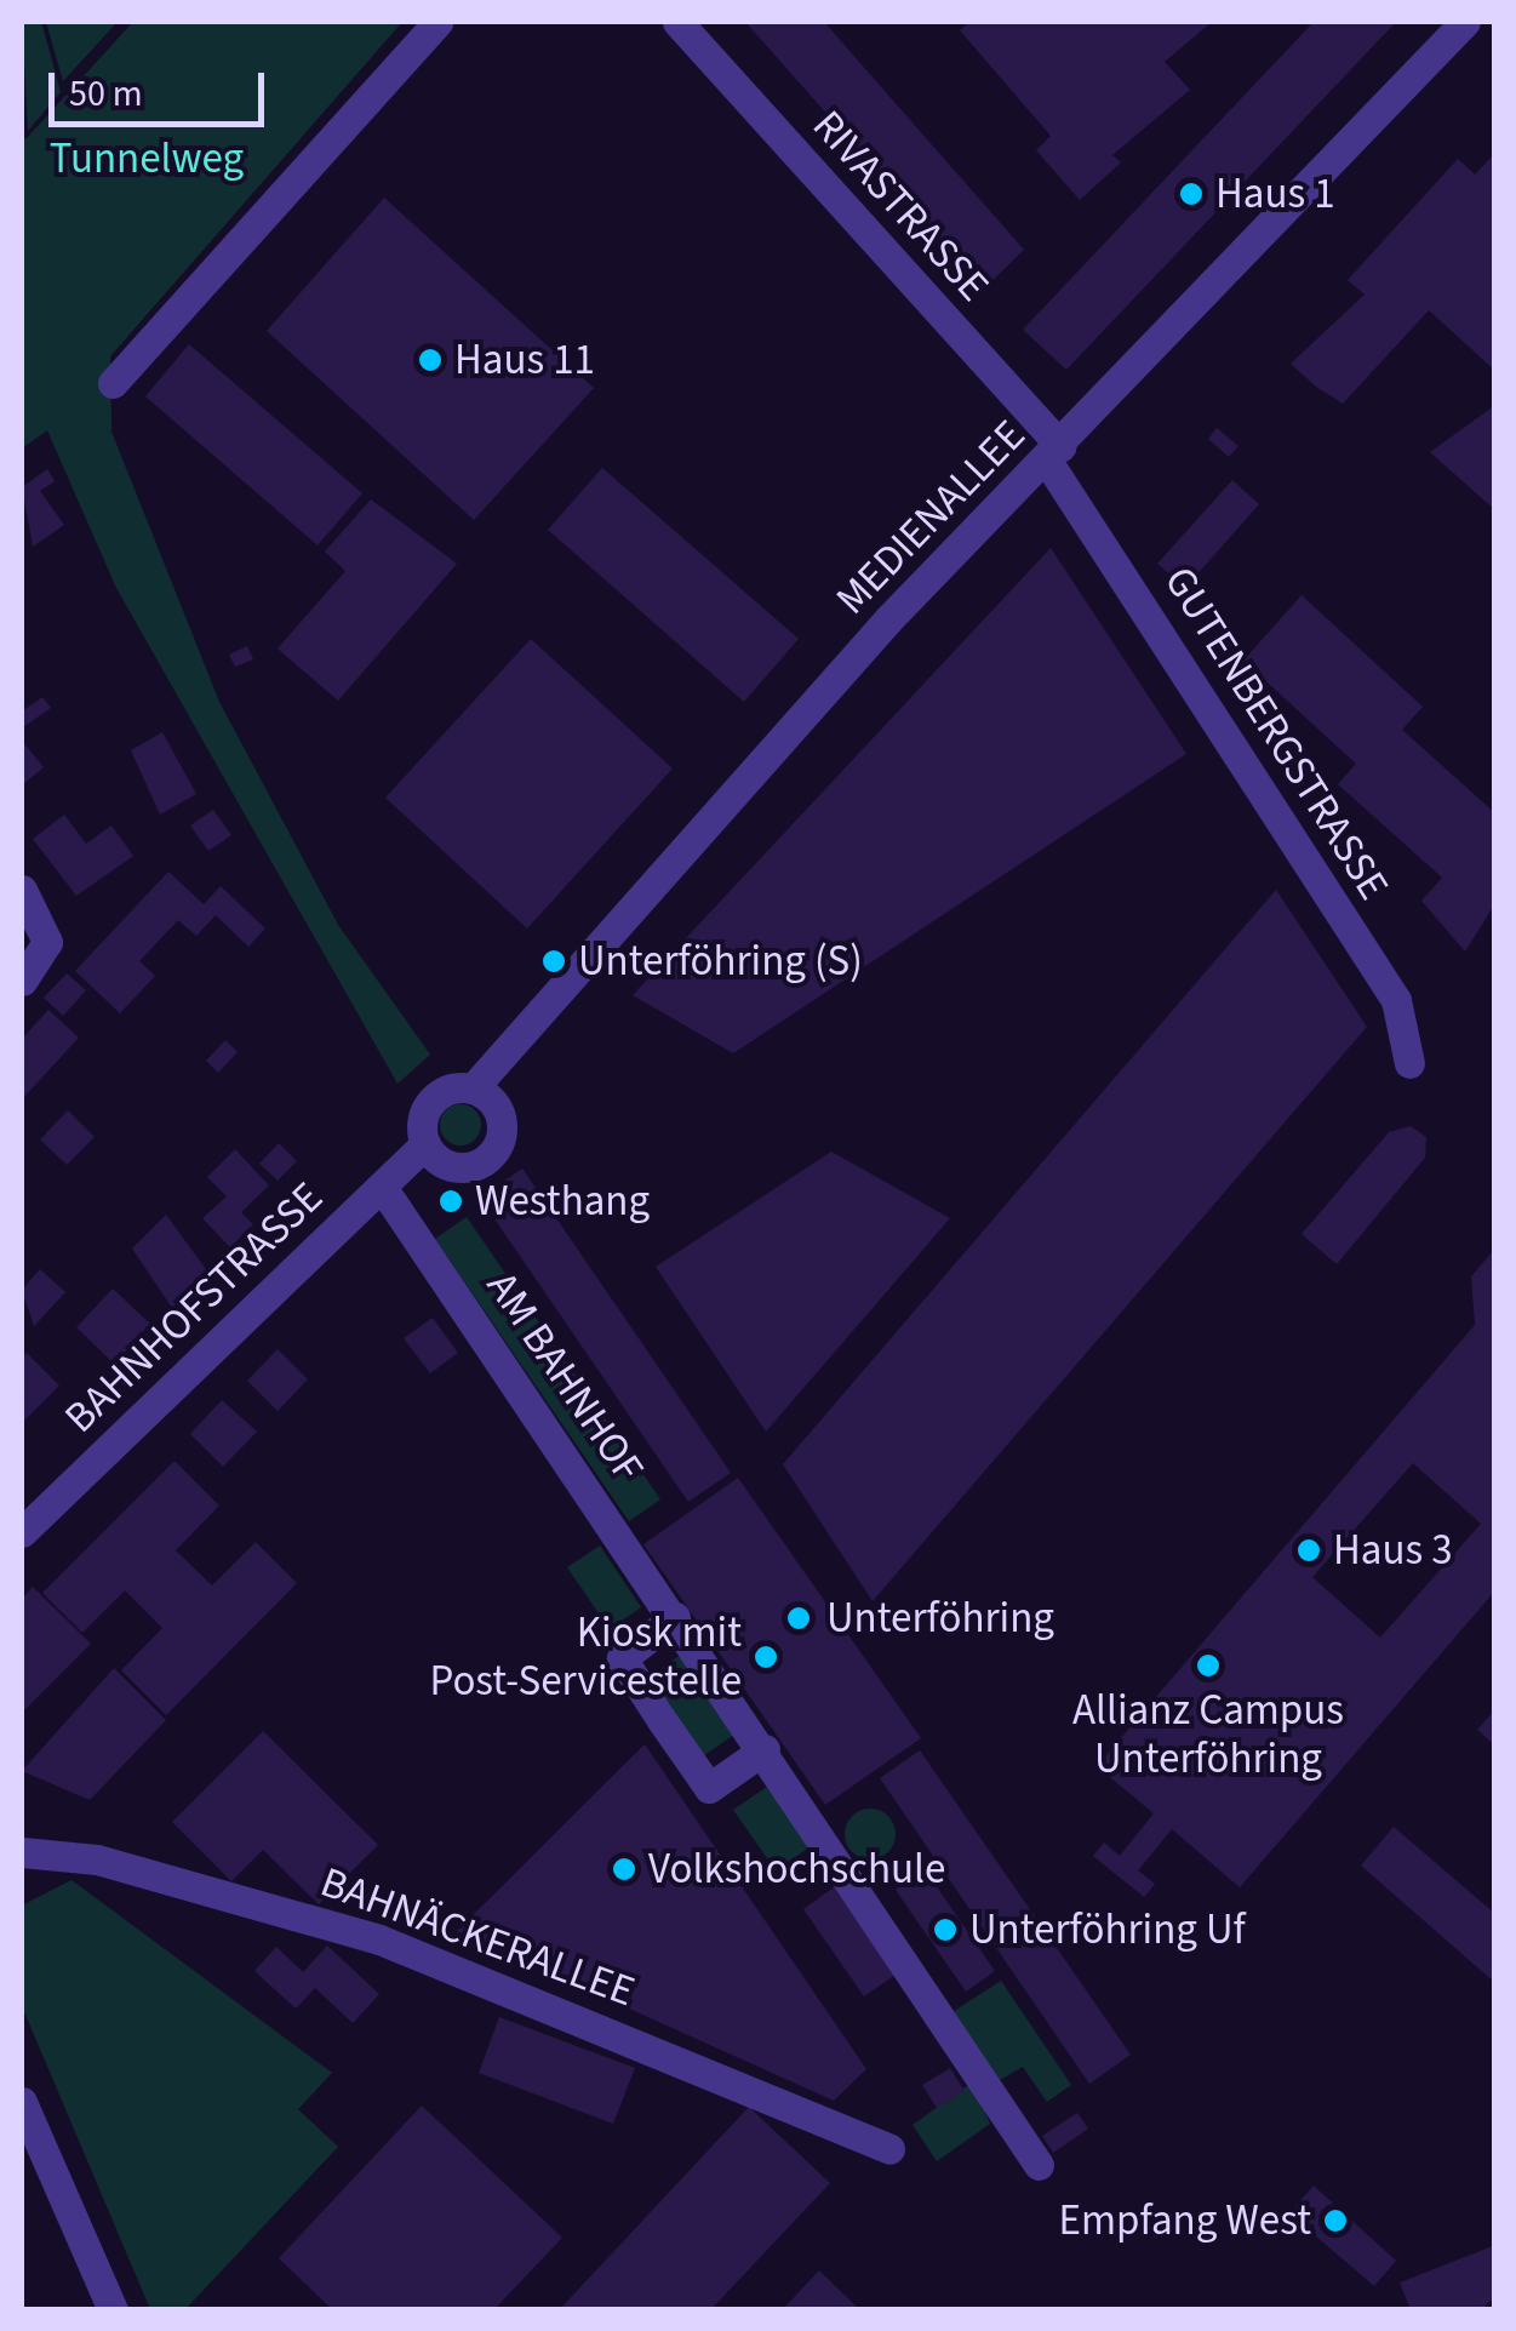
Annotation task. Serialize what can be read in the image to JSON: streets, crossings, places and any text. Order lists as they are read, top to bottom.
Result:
{
  "streets": {
    "street": [
      "RIVASTRASSE",
      "MEDIENALLEE",
      "GUTENBERGSTRASSE",
      "BAHNHOFSTRASSE",
      "AM BAHNHOF",
      "BAHNÄCKERALLEE"
    ]
  },
  "crossings": [
    ["RIVASTRASSE", "MEDIENALLEE"],
    ["RIVASTRASSE", "GUTENBERGSTRASSE"],
    ["MEDIENALLEE", "GUTENBERGSTRASSE"],
    ["MEDIENALLEE", "BAHNHOFSTRASSE"],
    ["BAHNHOFSTRASSE", "AM BAHNHOF"]
  ],
  "parks": ["Tunnelweg"],
  "places": [
    "Haus 1",
    "Haus 11",
    "Unterföhring (S)",
    "Westhang",
    "Haus 3",
    "Unterföhring",
    "Kiosk mit Post-Servicestelle",
    "Allianz Campus Unterföhring",
    "Volkshochschule",
    "Unterföhring Uf",
    "Empfang West"
  ],
  "scale_bar": "50 m"
}
